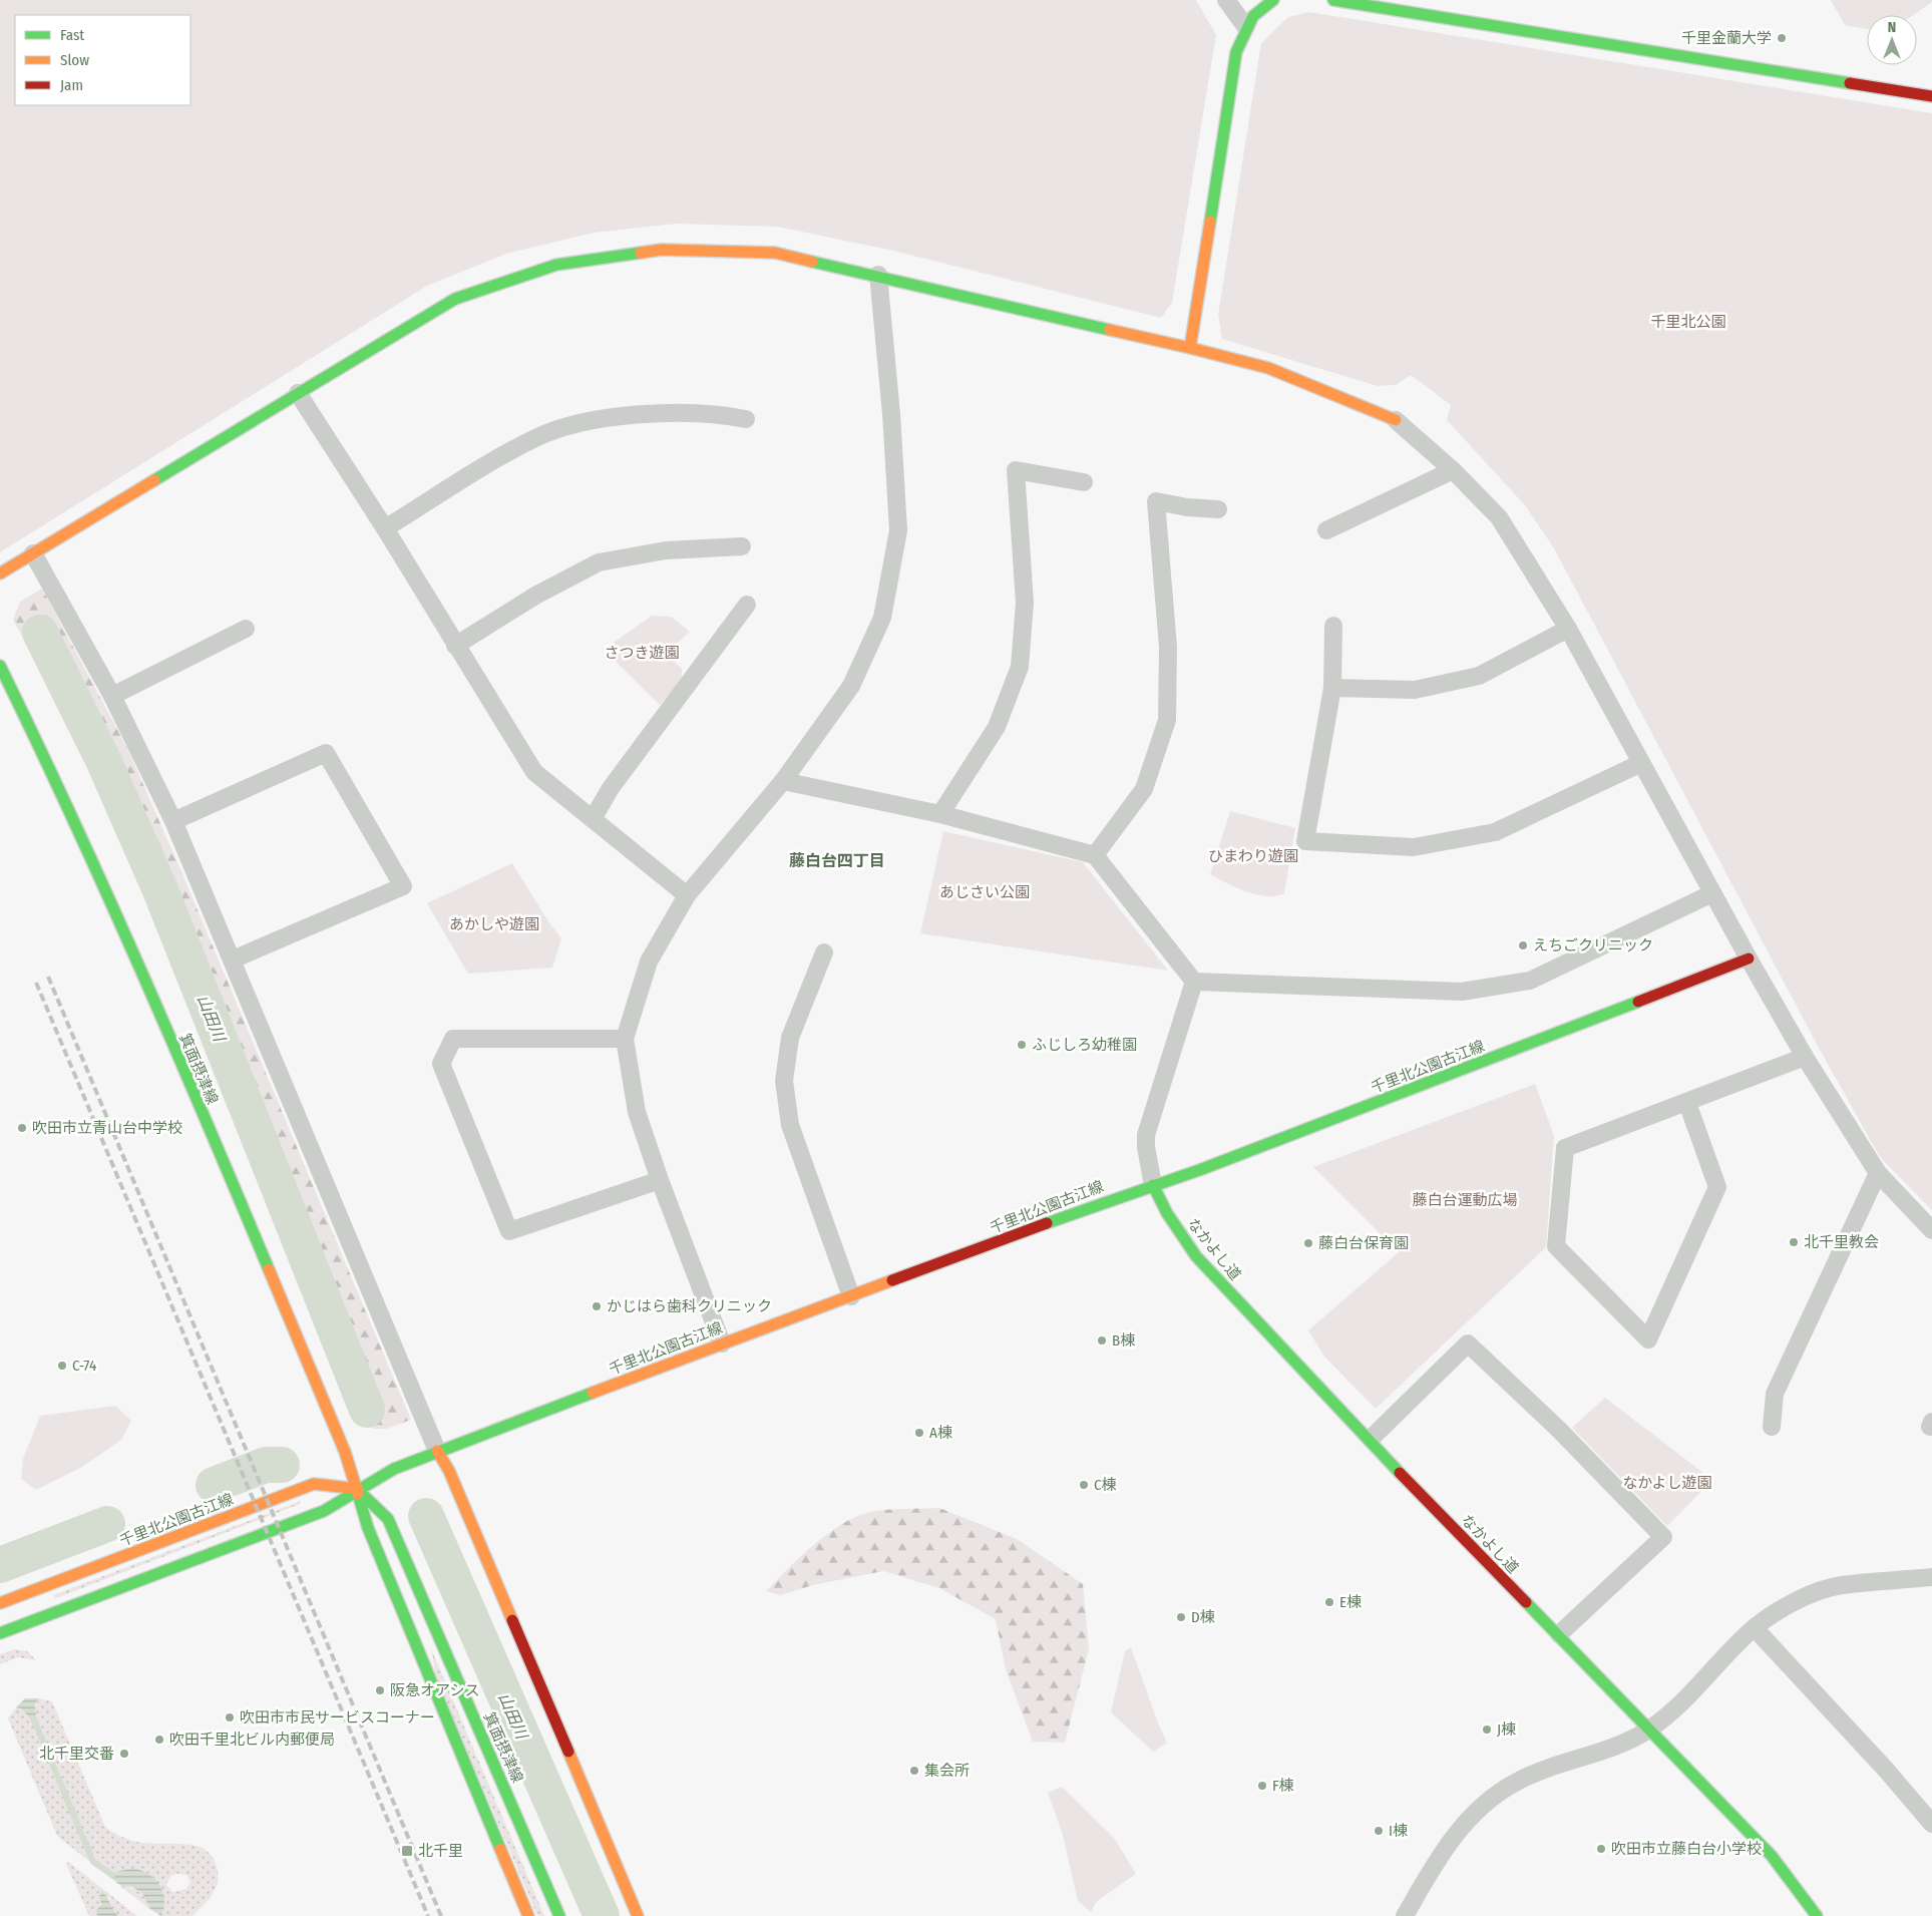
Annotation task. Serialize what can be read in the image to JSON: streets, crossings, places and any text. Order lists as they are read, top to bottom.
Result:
{
  "streets": {
    "street": ["千里北公園古江線", "箕面摂津線", "なかよし道"]
  },
  "crossings": [
    ["千里北公園古江線", "箕面摂津線"],
    ["千里北公園古江線", "なかよし道"]
  ],
  "districts": ["藤白台四丁目"],
  "water": ["山田川"],
  "parks": [
    "千里北公園",
    "さつき遊園",
    "ひまわり遊園",
    "あじさい公園",
    "あかしや遊園",
    "藤白台運動広場",
    "なかよし遊園"
  ],
  "places": {
    "other": [
      "千里金蘭大学",
      "えちごクリニック",
      "ふじしろ幼稚園",
      "吹田市立青山台中学校",
      "北千里教会",
      "藤白台保育園",
      "かじはら歯科クリニック",
      "B棟",
      "C-74",
      "A棟",
      "C棟",
      "E棟",
      "D棟",
      "阪急オアシス",
      "吹田市市民サービスコーナー",
      "J棟",
      "吹田千里北ビル内郵便局",
      "北千里交番",
      "集会所",
      "F棟",
      "I棟",
      "吹田市立藤白台小学校"
    ],
    "transit": ["北千里"]
  },
  "legend": ["Fast", "Slow", "Jam"],
  "north": "top"
}
